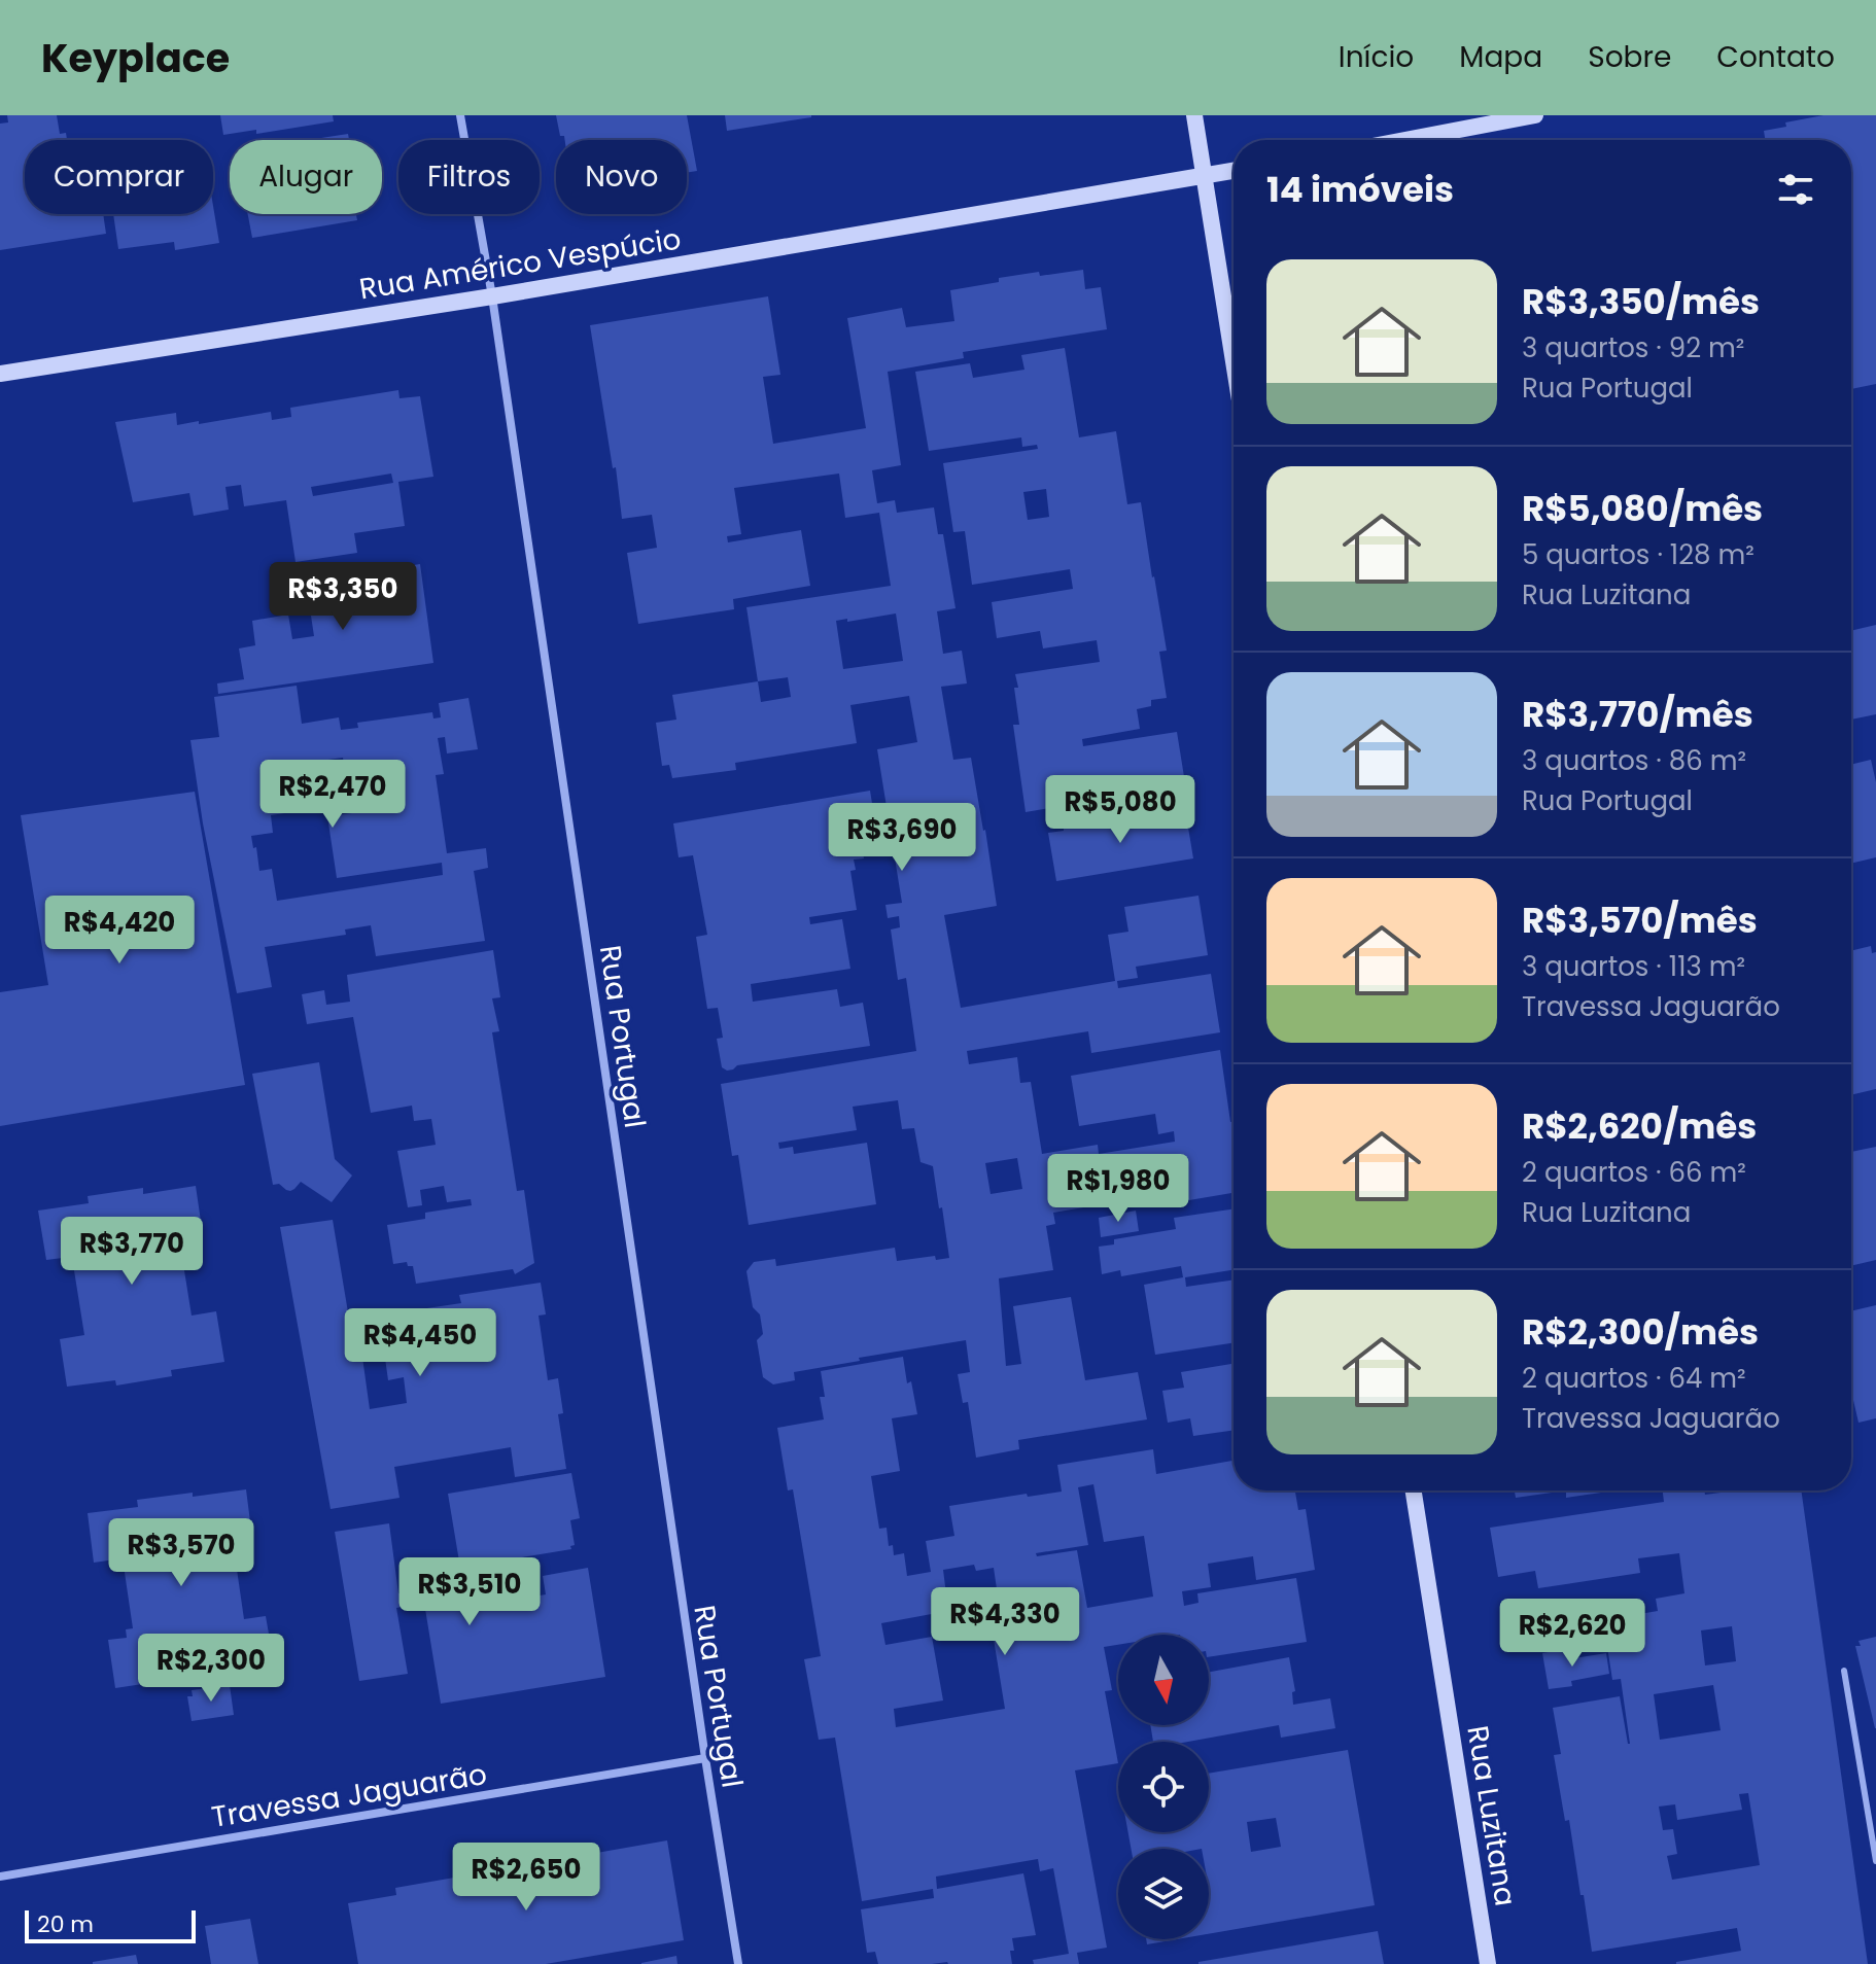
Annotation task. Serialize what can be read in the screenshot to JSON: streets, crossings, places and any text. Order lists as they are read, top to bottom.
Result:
{
  "streets": {
    "street": [
      "Rua Américo Vespúcio",
      "Rua Portugal",
      "Travessa Jaguarão",
      "Rua Luzitana"
    ]
  },
  "crossings": [
    ["Rua Américo Vespúcio", "Rua Portugal"],
    ["Rua Portugal", "Travessa Jaguarão"]
  ],
  "scale_bar": "20 m",
  "north": "bottom",
  "page": {
    "header": "Keyplace",
    "nav": [
      "Início",
      "Mapa",
      "Sobre",
      "Contato"
    ],
    "chip": [
      "Comprar",
      "Alugar",
      "Filtros",
      "Novo"
    ],
    "heading": "14 imóveis",
    "list": [
      {
        "name": "R$3,350/mês",
        "note": "3 quartos · 92 m² · Rua Portugal"
      },
      {
        "name": "R$5,080/mês",
        "note": "5 quartos · 128 m² · Rua Luzitana"
      },
      {
        "name": "R$3,770/mês",
        "note": "3 quartos · 86 m² · Rua Portugal"
      },
      {
        "name": "R$3,570/mês",
        "note": "3 quartos · 113 m² · Travessa Jaguarão"
      },
      {
        "name": "R$2,620/mês",
        "note": "2 quartos · 66 m² · Rua Luzitana"
      },
      {
        "name": "R$2,300/mês",
        "note": "2 quartos · 64 m² · Travessa Jaguarão"
      }
    ],
    "price": [
      "R$3,350",
      "R$2,470",
      "R$5,080",
      "R$3,690",
      "R$4,420",
      "R$1,980",
      "R$3,770",
      "R$4,450",
      "R$3,570",
      "R$3,510",
      "R$4,330",
      "R$2,620",
      "R$2,300",
      "R$2,650"
    ],
    "scale": "20 m"
  }
}
